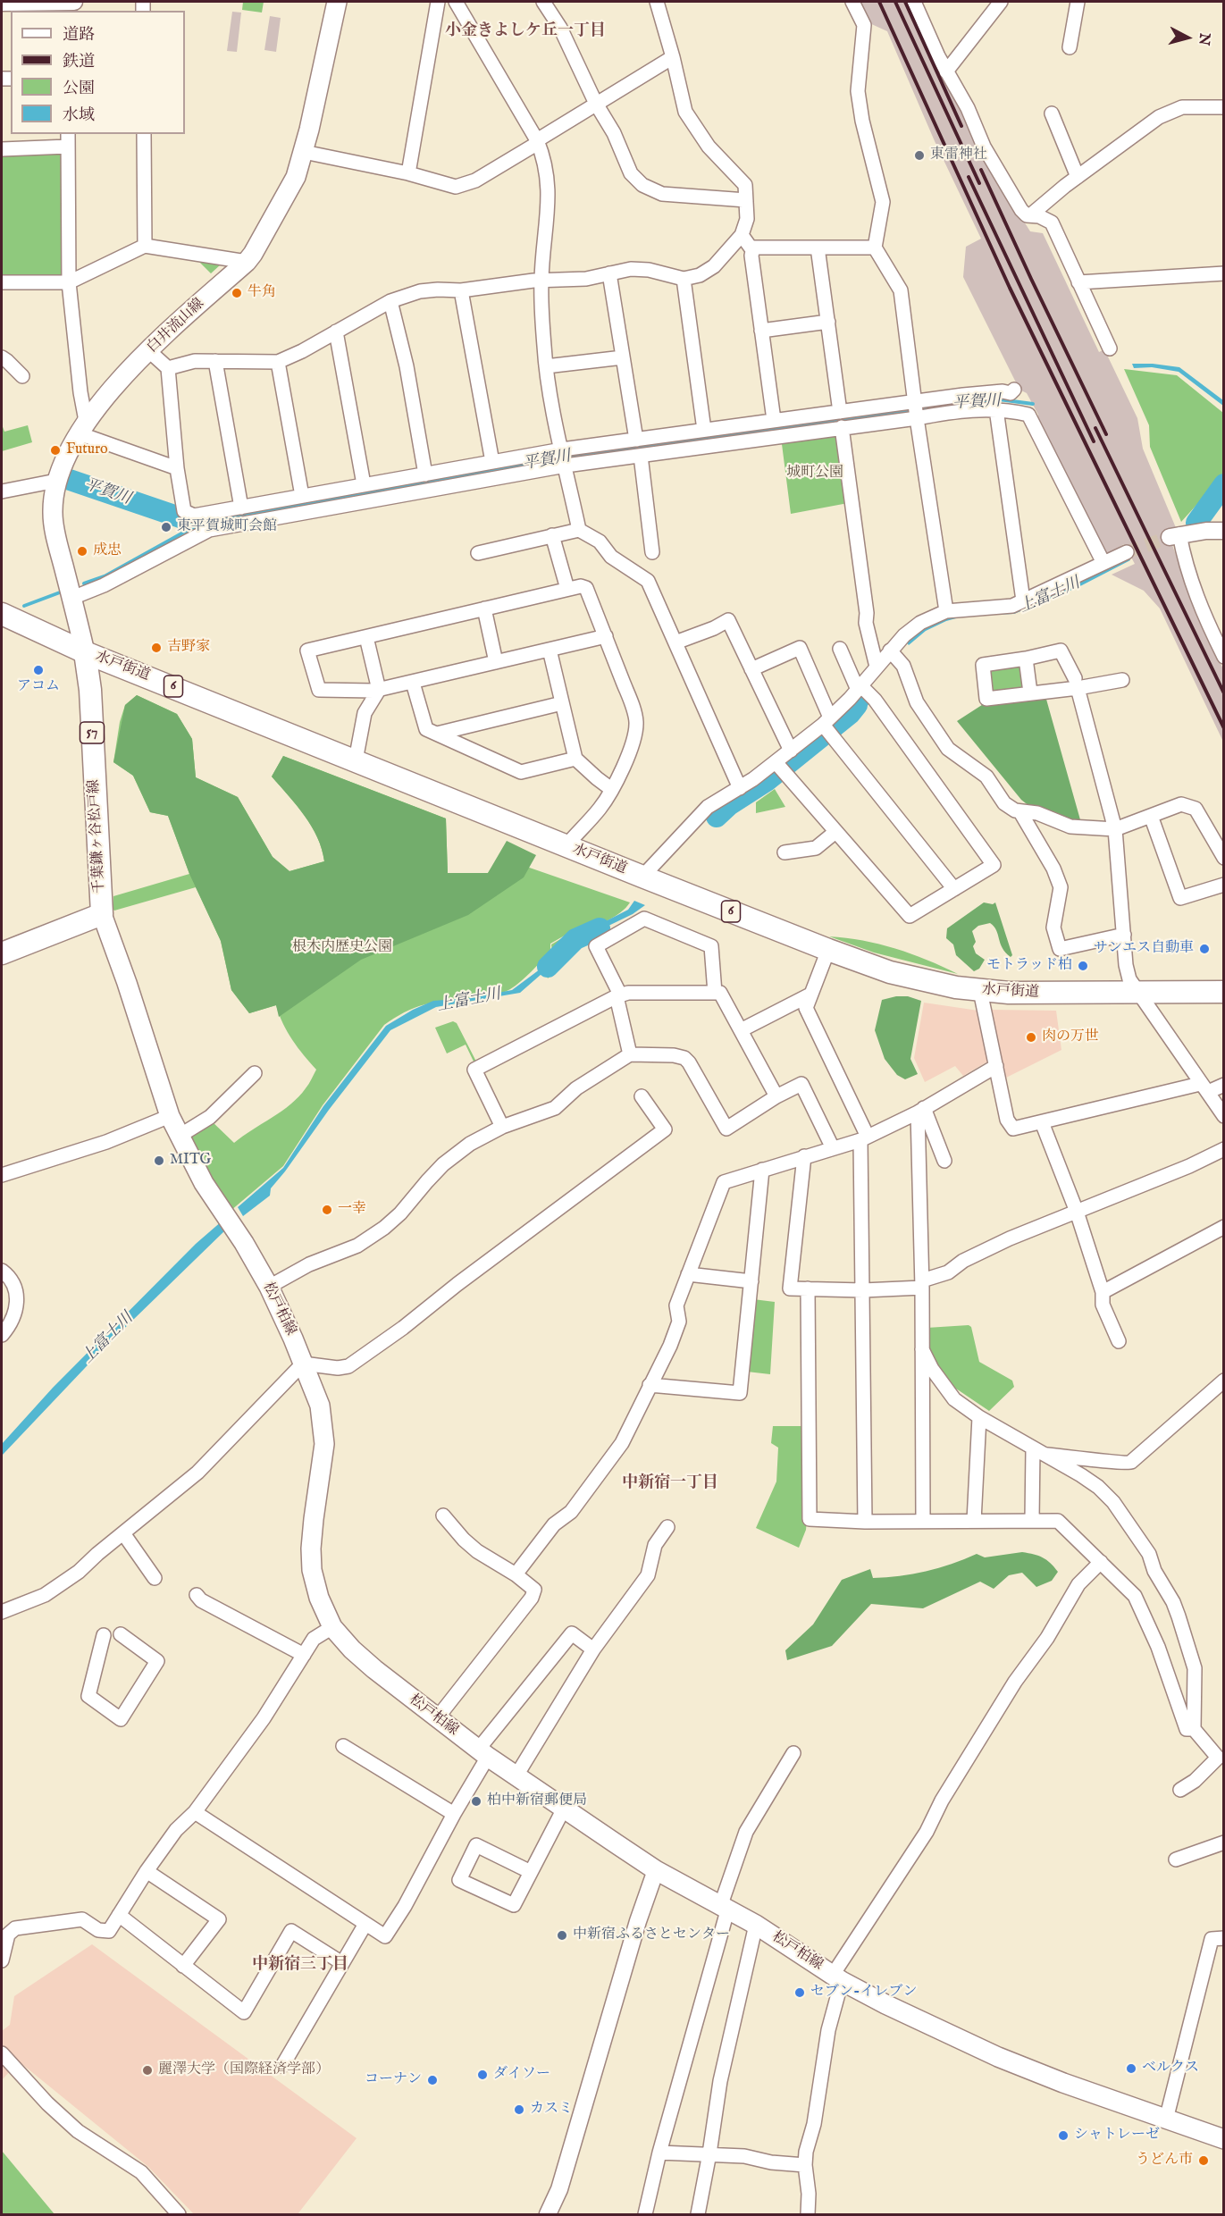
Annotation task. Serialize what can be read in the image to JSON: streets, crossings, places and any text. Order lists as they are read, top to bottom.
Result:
{
  "streets": {
    "main road": [
      "白井流山線",
      "水戸街道",
      "6",
      "57",
      "千葉鎌ヶ谷松戸線",
      "松戸柏線"
    ]
  },
  "crossings": [
    ["白井流山線", "水戸街道"],
    ["白井流山線", "千葉鎌ヶ谷松戸線"],
    ["水戸街道", "千葉鎌ヶ谷松戸線"],
    ["千葉鎌ヶ谷松戸線", "松戸柏線"]
  ],
  "districts": ["小金きよしケ丘一丁目", "中新宿一丁目", "中新宿三丁目"],
  "water": ["平賀川", "上富士川"],
  "parks": ["城町公園", "根木内歴史公園"],
  "places": [
    "東雷神社",
    "牛角",
    "Futuro",
    "東平賀城町会館",
    "成忠",
    "吉野家",
    "アコム",
    "サンエス自動車",
    "モトラッド柏",
    "肉の万世",
    "MITG",
    "一幸",
    "柏中新宿郵便局",
    "中新宿ふるさとセンター",
    "セブン-イレブン",
    "ベルクス",
    "麗澤大学（国際経済学部）",
    "ダイソー",
    "コーナン",
    "カスミ",
    "シャトレーゼ",
    "うどん市"
  ],
  "legend": [
    "道路",
    "鉄道",
    "公園",
    "水域"
  ],
  "north": "right"
}
